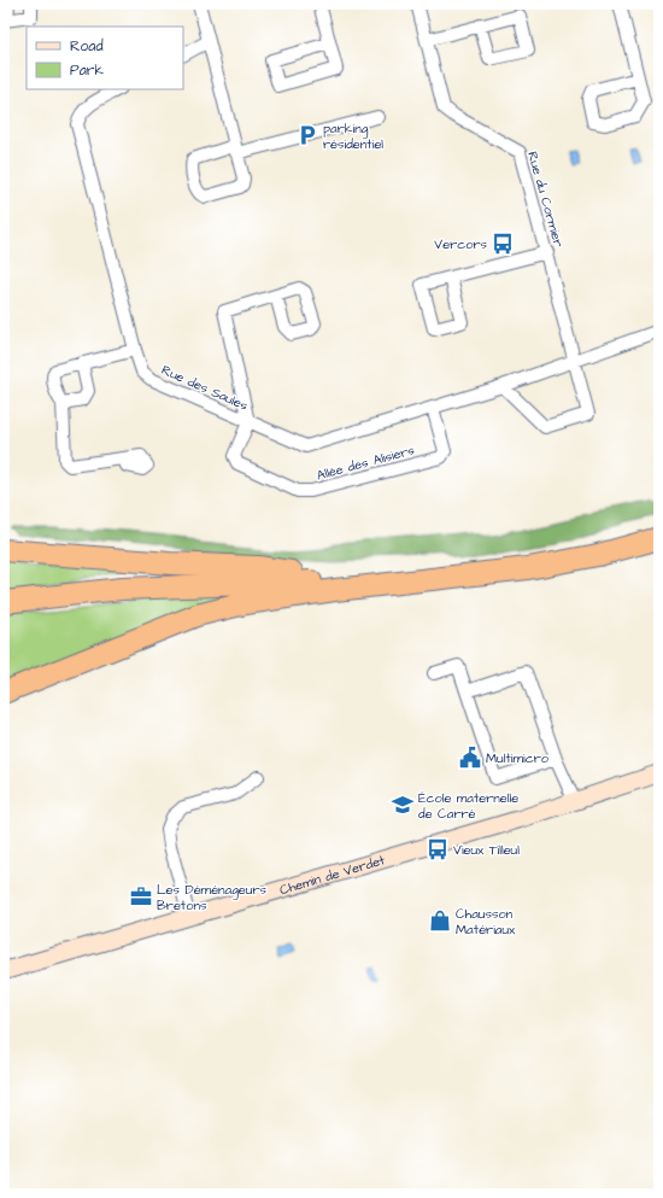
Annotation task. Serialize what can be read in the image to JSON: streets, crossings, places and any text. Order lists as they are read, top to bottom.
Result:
{
  "streets": {
    "street": [
      "Rue du Cormier",
      "Rue des Saules",
      "Allée des Alisiers",
      "Chemin de Verdet"
    ]
  },
  "crossings": [
    ["Rue du Cormier", "Rue des Saules"],
    ["Rue des Saules", "Allée des Alisiers"]
  ],
  "places": {
    "parking": ["parking résidentiel"],
    "bus stop": ["Vercors", "Vieux Tilleul"],
    "public building": ["Multimicro"],
    "school or university": ["École maternelle de Carré"],
    "office": ["Les Déménageurs Bretons"],
    "shop": ["Chausson Matériaux"]
  },
  "legend": ["Road", "Park"]
}
